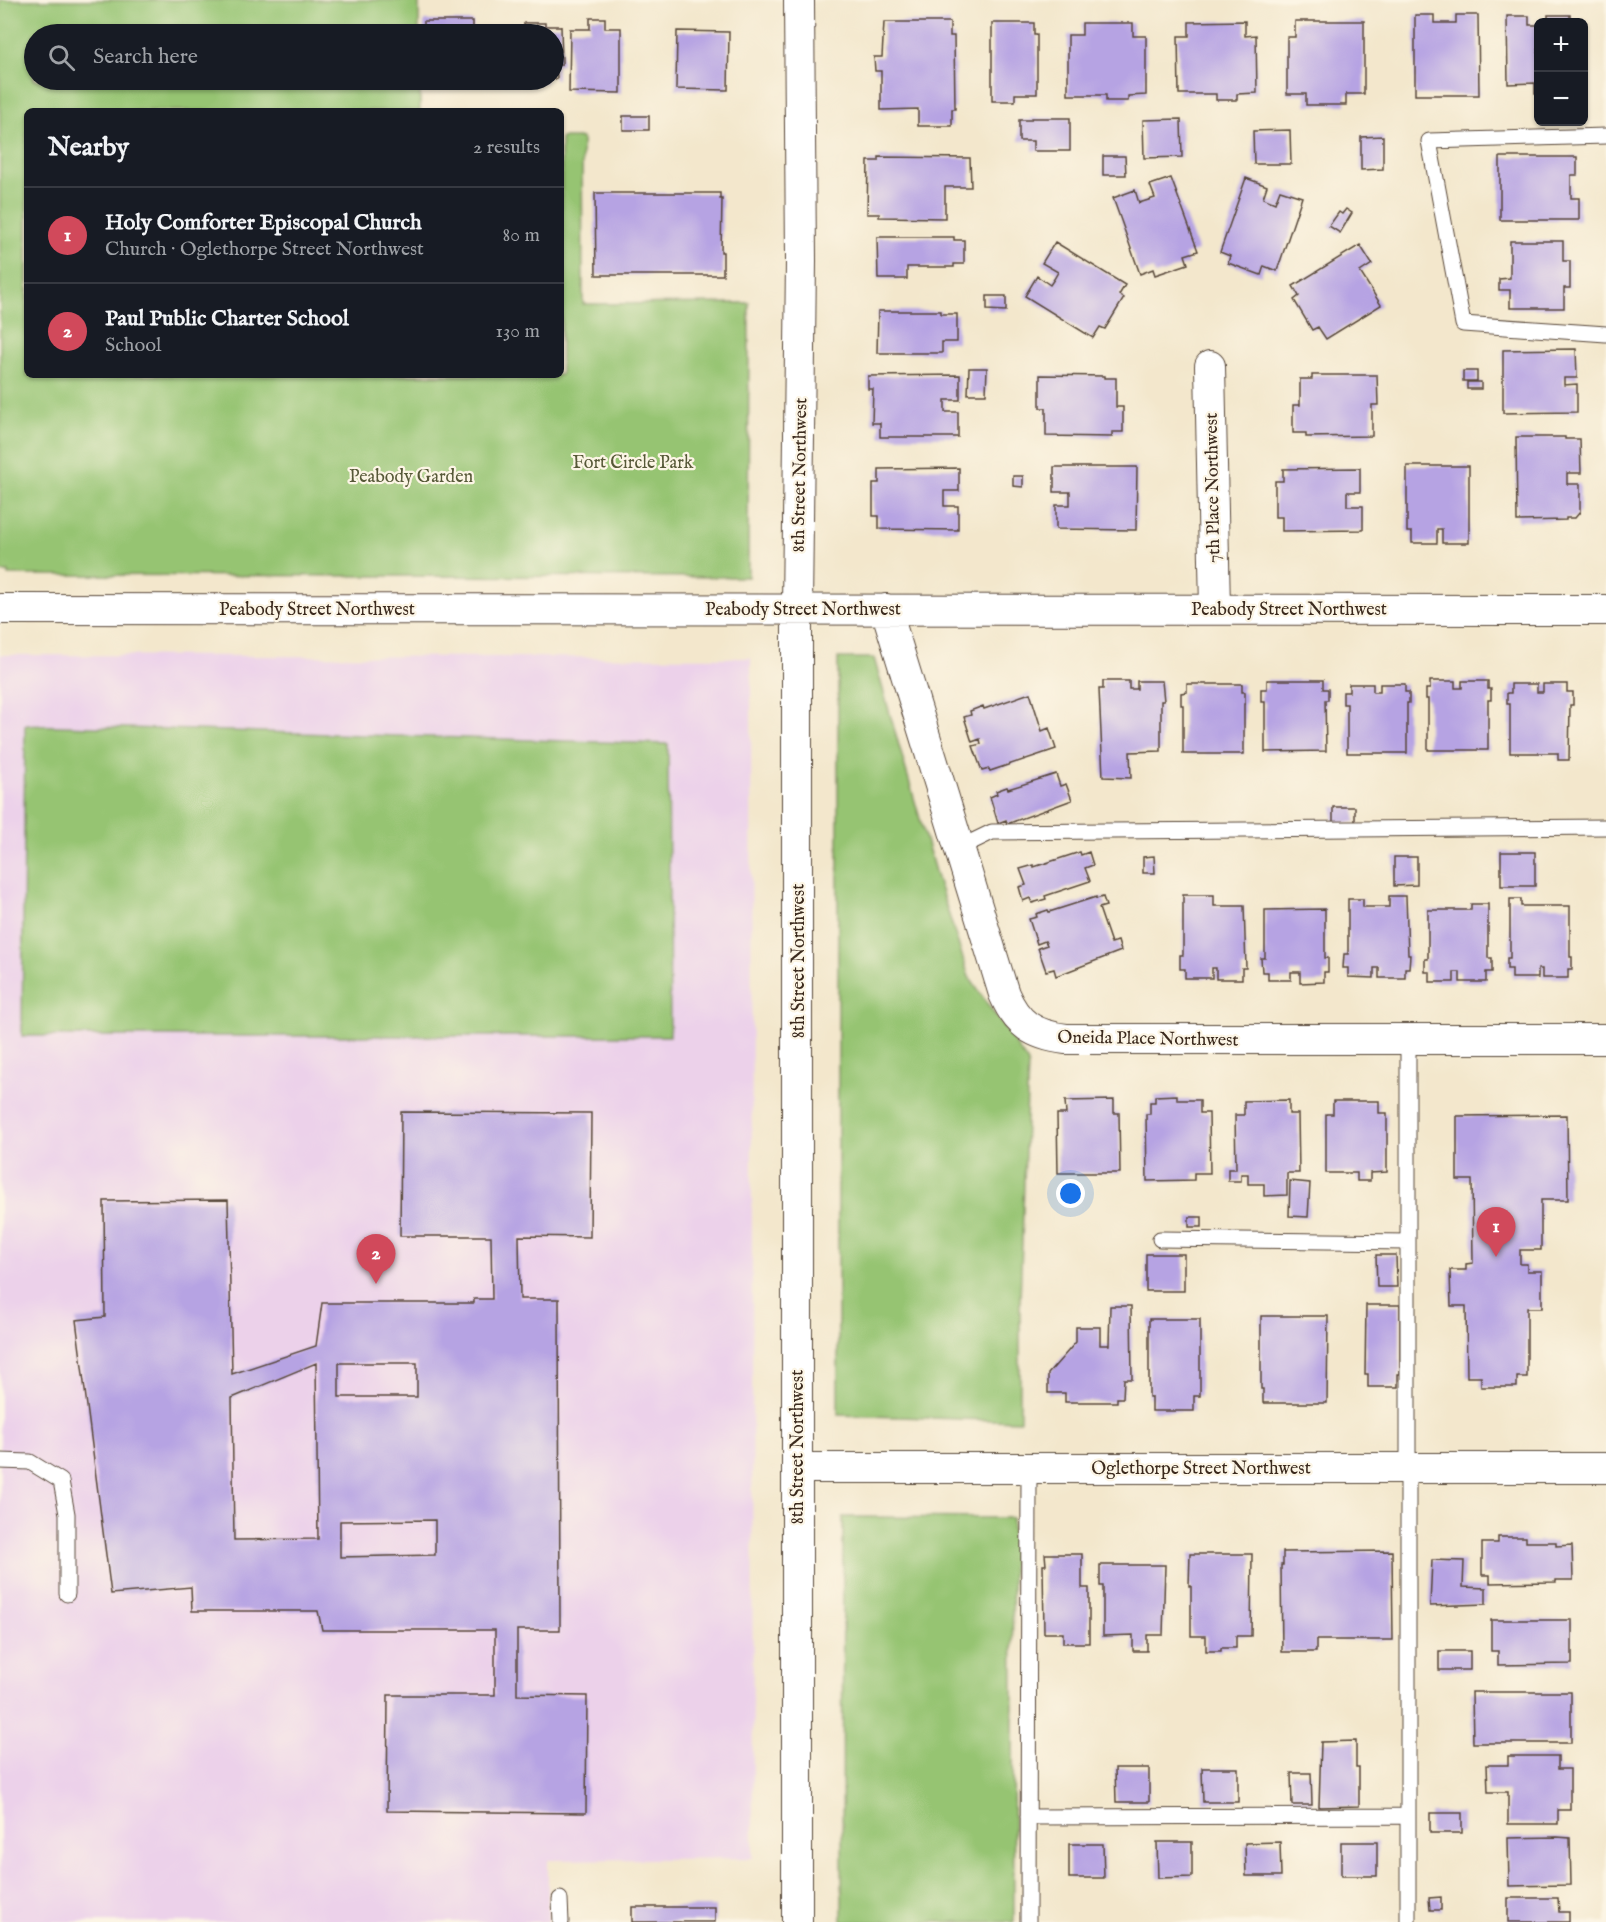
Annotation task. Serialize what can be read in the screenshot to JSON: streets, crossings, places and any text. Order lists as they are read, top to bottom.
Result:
{
  "streets": {
    "street": [
      "8th Street Northwest",
      "7th Place Northwest",
      "Peabody Street Northwest",
      "Oneida Place Northwest",
      "Oglethorpe Street Northwest"
    ]
  },
  "crossings": [
    ["8th Street Northwest", "Peabody Street Northwest"],
    ["8th Street Northwest", "Oglethorpe Street Northwest"],
    ["7th Place Northwest", "Peabody Street Northwest"],
    ["Peabody Street Northwest", "Oneida Place Northwest"]
  ],
  "parks": ["Fort Circle Park", "Peabody Garden"],
  "page": {
    "map_buttons": ["+", "−"],
    "search": "Search here",
    "heading": ["Nearby", "2 results"],
    "list": [
      {
        "mark": "1",
        "name": "Holy Comforter Episcopal Church",
        "note": "Church · Oglethorpe Street Northwest",
        "value": "80 m"
      },
      {
        "mark": "2",
        "name": "Paul Public Charter School",
        "note": "School",
        "value": "130 m"
      }
    ],
    "pins": ["1", "2"]
  }
}
